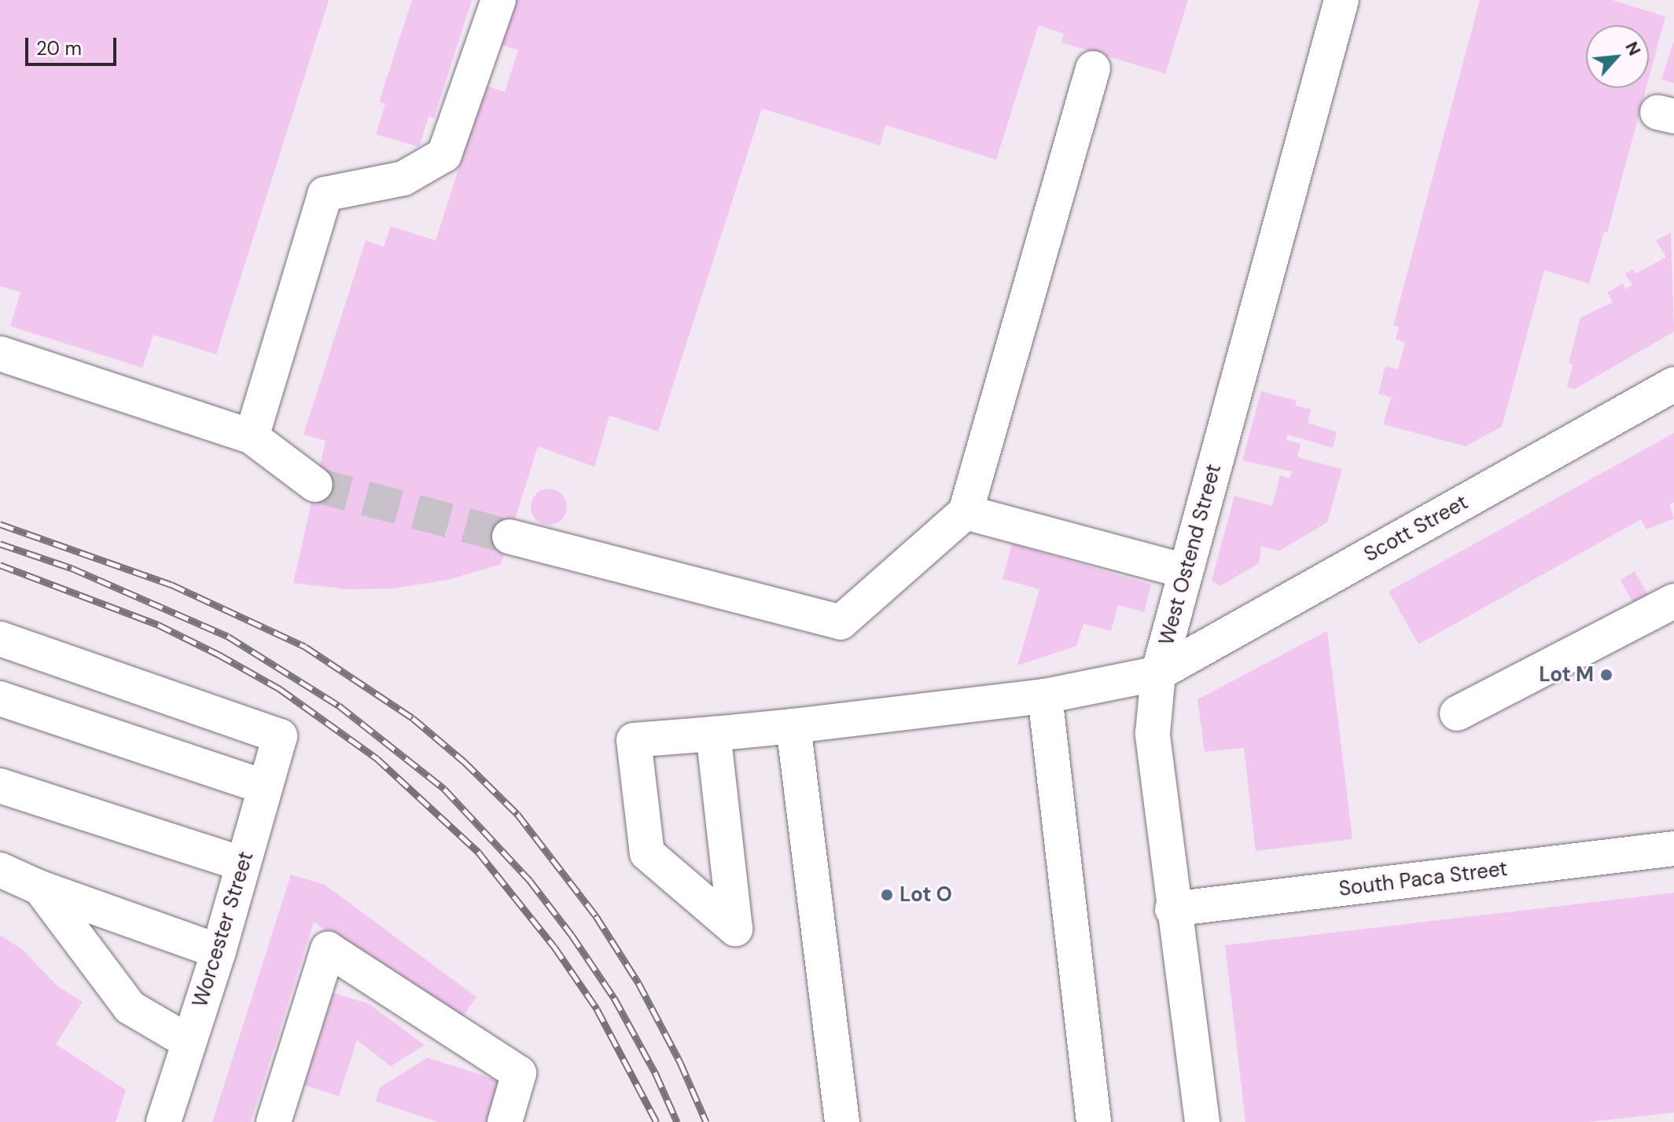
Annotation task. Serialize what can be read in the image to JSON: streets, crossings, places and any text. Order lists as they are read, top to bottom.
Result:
{
  "streets": {
    "street": [
      "Scott Street",
      "West Ostend Street",
      "South Paca Street",
      "Worcester Street"
    ]
  },
  "crossings": [
    ["Scott Street", "West Ostend Street"],
    ["West Ostend Street", "South Paca Street"]
  ],
  "places": ["Lot M", "Lot O"],
  "scale_bar": "20 m",
  "north": "top right"
}
